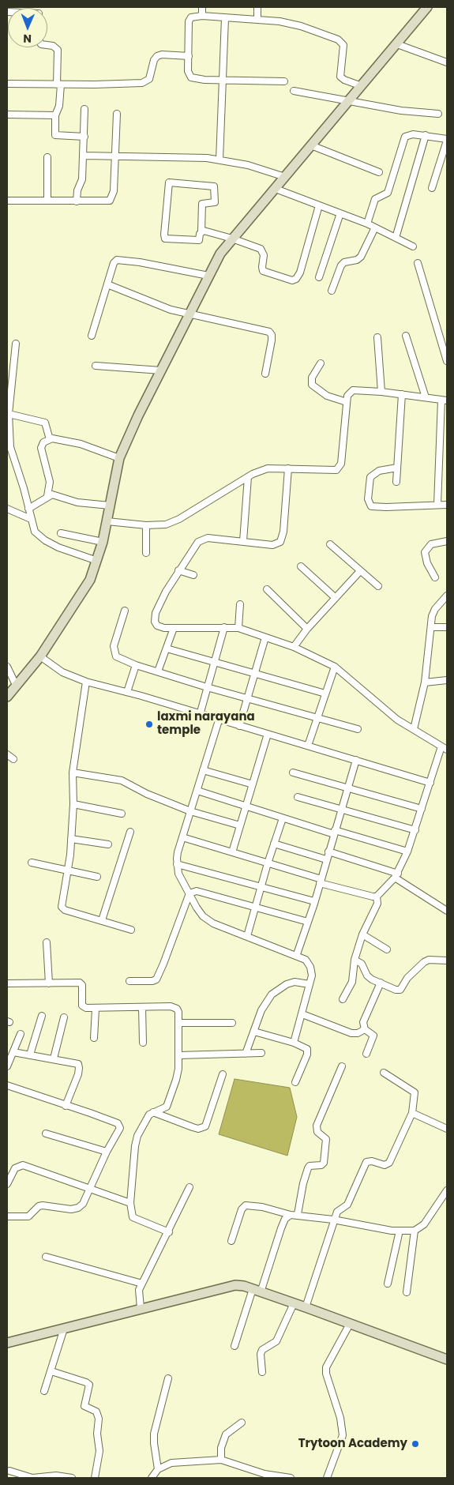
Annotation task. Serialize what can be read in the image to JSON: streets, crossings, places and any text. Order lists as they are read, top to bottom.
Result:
{
  "places": ["laxmi narayana temple", "Trytoon Academy"],
  "north": "bottom"
}
